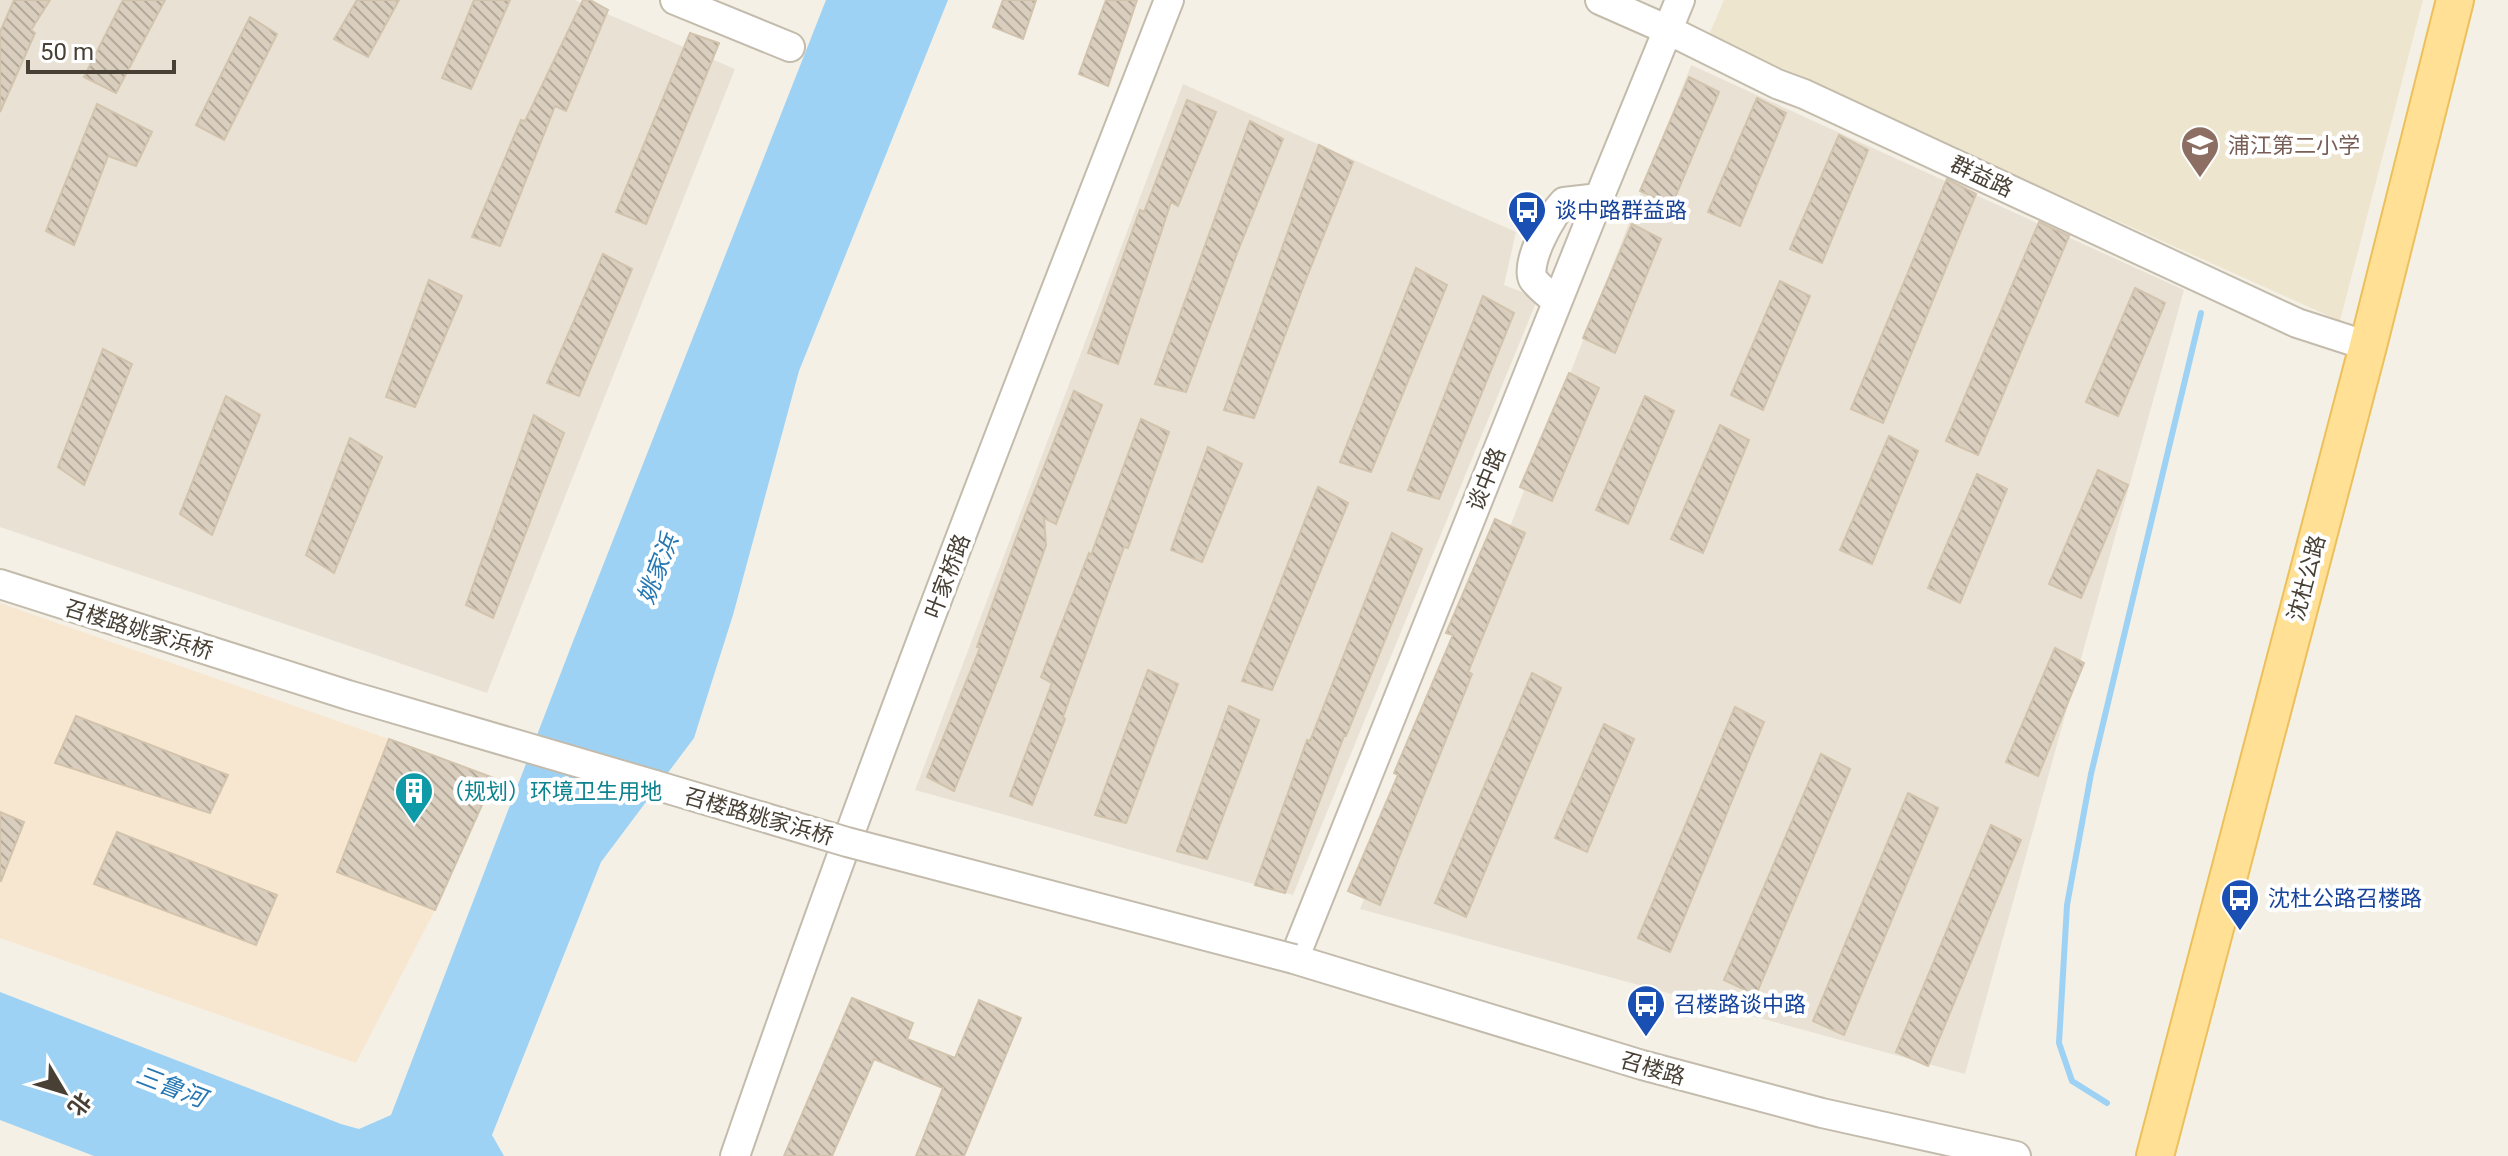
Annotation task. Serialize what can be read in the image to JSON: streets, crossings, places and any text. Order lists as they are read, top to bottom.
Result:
{
  "streets": {
    "main road": ["沈杜公路"],
    "street": [
      "群益路",
      "谈中路",
      "叶家桥路",
      "召楼路姚家浜桥",
      "召楼路"
    ]
  },
  "crossings": [
    ["群益路", "谈中路"],
    ["群益路", "沈杜公路"],
    ["谈中路", "召楼路姚家浜桥"],
    ["谈中路", "召楼路"],
    ["召楼路姚家浜桥", "召楼路"]
  ],
  "water": ["姚家浜", "三鲁河"],
  "places": {
    "school or university": ["浦江第二小学"],
    "bus stop": ["谈中路群益路", "沈杜公路召楼路", "召楼路谈中路"],
    "building": ["（规划）环境卫生用地"]
  },
  "scale_bar": "50 m",
  "north": "bottom right"
}
